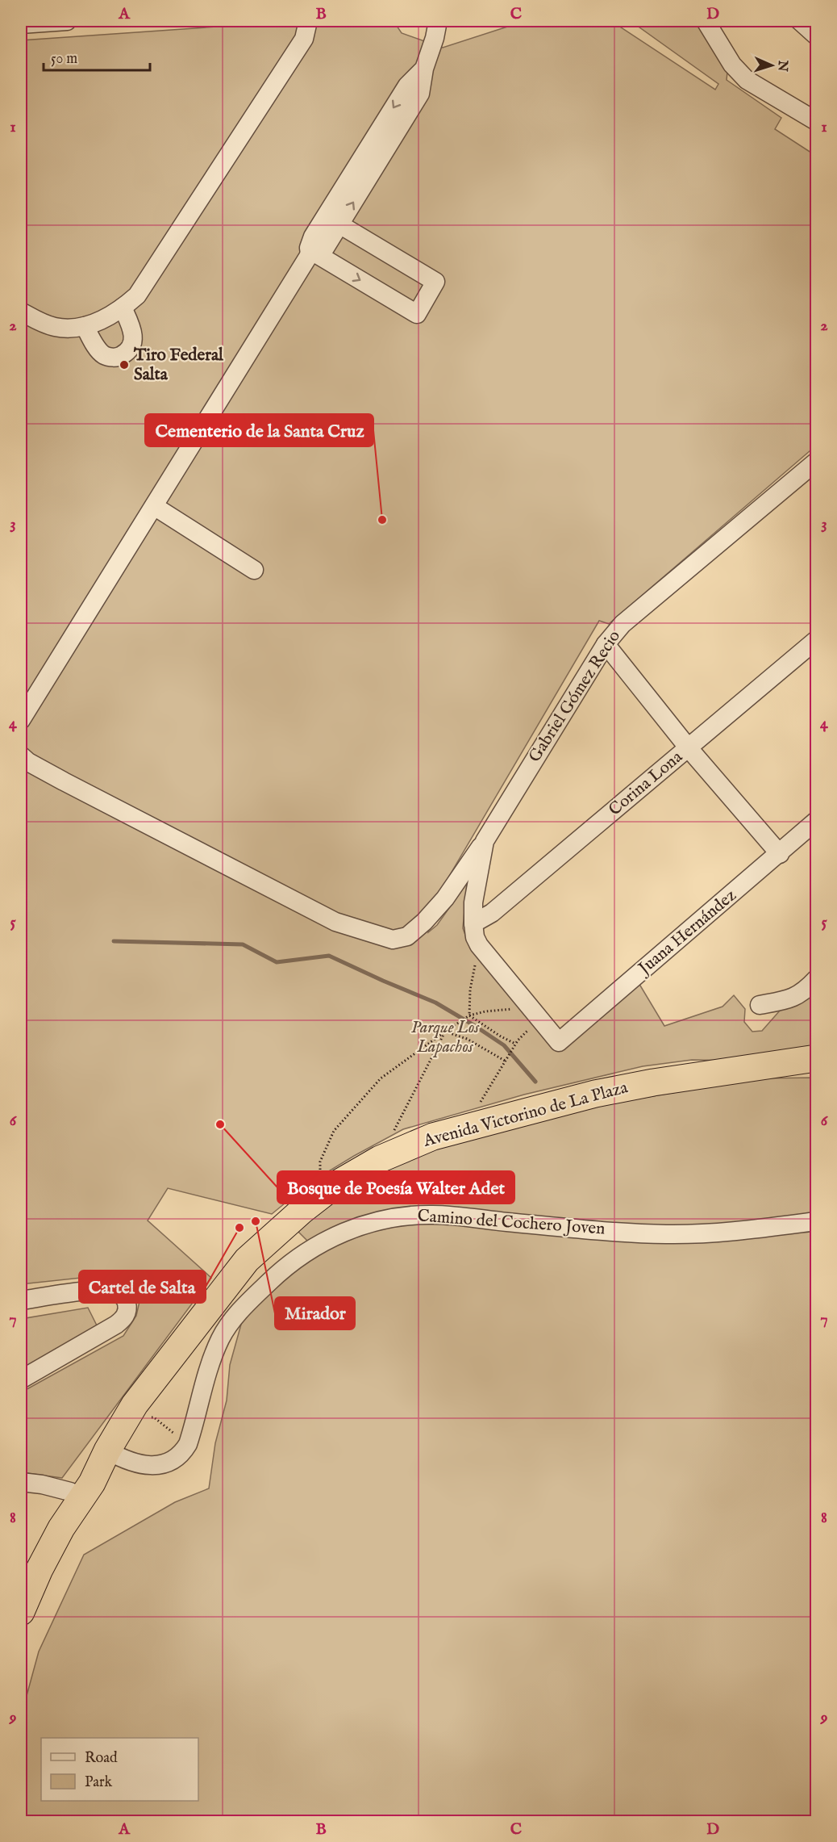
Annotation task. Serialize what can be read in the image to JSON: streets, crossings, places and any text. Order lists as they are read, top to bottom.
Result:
{
  "streets": {
    "highway": ["Avenida Victorino de La Plaza"],
    "street": [
      "Gabriel Gómez Recio",
      "Corina Lona",
      "Juana Hernández",
      "Camino del Cochero Joven"
    ]
  },
  "crossings": [
    ["Gabriel Gómez Recio", "Corina Lona"]
  ],
  "parks": ["Parque Los Lapachos"],
  "places": [
    "Tiro Federal Salta",
    "Cementerio de la Santa Cruz",
    "Bosque de Poesía Walter Adet",
    "Mirador",
    "Cartel de Salta"
  ],
  "legend": ["Road", "Park"],
  "scale_bar": "50 m",
  "north": "right",
  "grid": {
    "columns": [
      "A",
      "B",
      "C",
      "D"
    ],
    "rows": [
      "1",
      "2",
      "3",
      "4",
      "5",
      "6",
      "7",
      "8",
      "9"
    ]
  }
}
